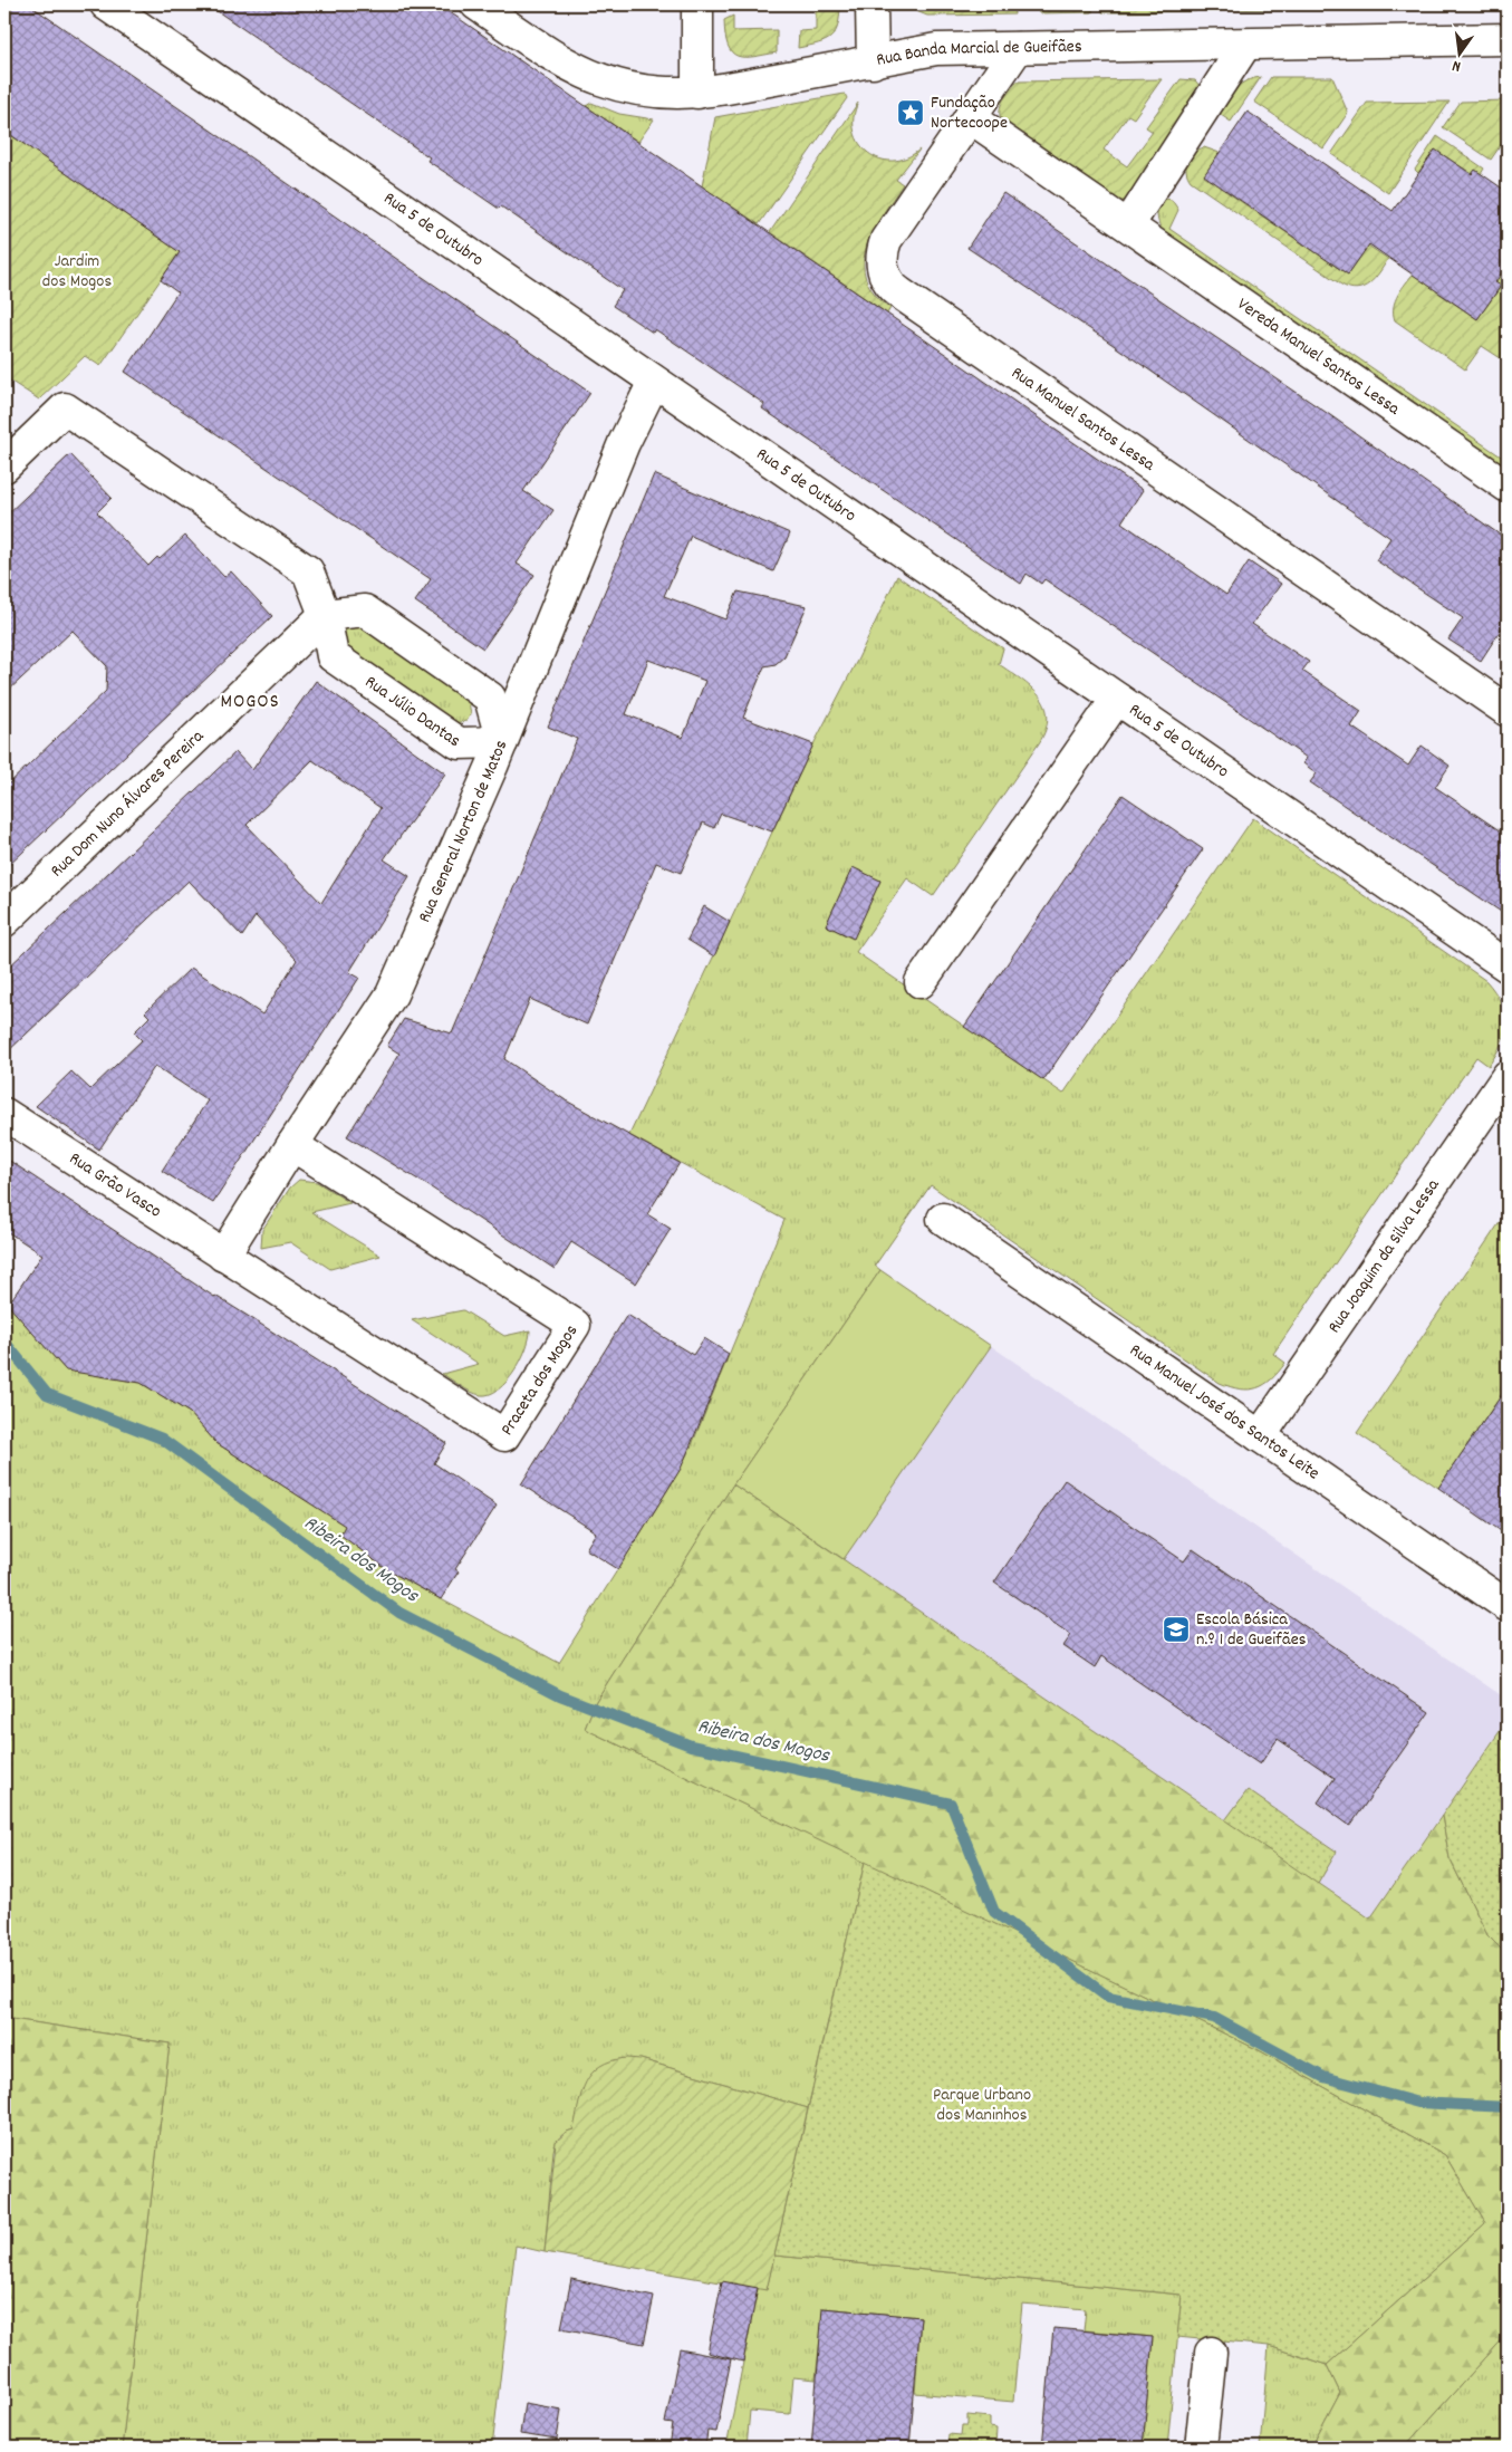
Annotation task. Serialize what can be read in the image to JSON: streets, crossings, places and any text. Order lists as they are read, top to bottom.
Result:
{
  "streets": {
    "street": [
      "Rua Banda Marcial de Gueifães",
      "Rua 5 de Outubro",
      "Vereda Manuel Santos Lessa",
      "Rua Manuel Santos Lessa",
      "Rua Júlio Dantas",
      "Rua Dom Nuno Álvares Pereira",
      "Rua General Norton de Matos",
      "Rua Grão Vasco",
      "Rua Joaquim da Silva Lessa",
      "Praceta dos Mogos",
      "Rua Manuel José dos Santos Leite"
    ]
  },
  "crossings": [
    ["Rua Banda Marcial de Gueifães", "Rua Manuel Santos Lessa"],
    ["Rua 5 de Outubro", "Rua General Norton de Matos"],
    ["Vereda Manuel Santos Lessa", "Rua Manuel Santos Lessa"],
    ["Rua Júlio Dantas", "Rua Dom Nuno Álvares Pereira"],
    ["Rua Júlio Dantas", "Rua General Norton de Matos"],
    ["Rua General Norton de Matos", "Rua Grão Vasco"],
    ["Rua General Norton de Matos", "Praceta dos Mogos"],
    ["Rua Grão Vasco", "Praceta dos Mogos"],
    ["Rua Joaquim da Silva Lessa", "Rua Manuel José dos Santos Leite"]
  ],
  "districts": ["MOGOS"],
  "water": ["Ribeira dos Mogos"],
  "parks": ["Jardim dos Mogos", "Parque Urbano dos Maninhos"],
  "places": {
    "place": ["Fundação Nortecoope"],
    "school or university": ["Escola Básica n.º 1 de Gueifães"]
  },
  "north": "bottom"
}
